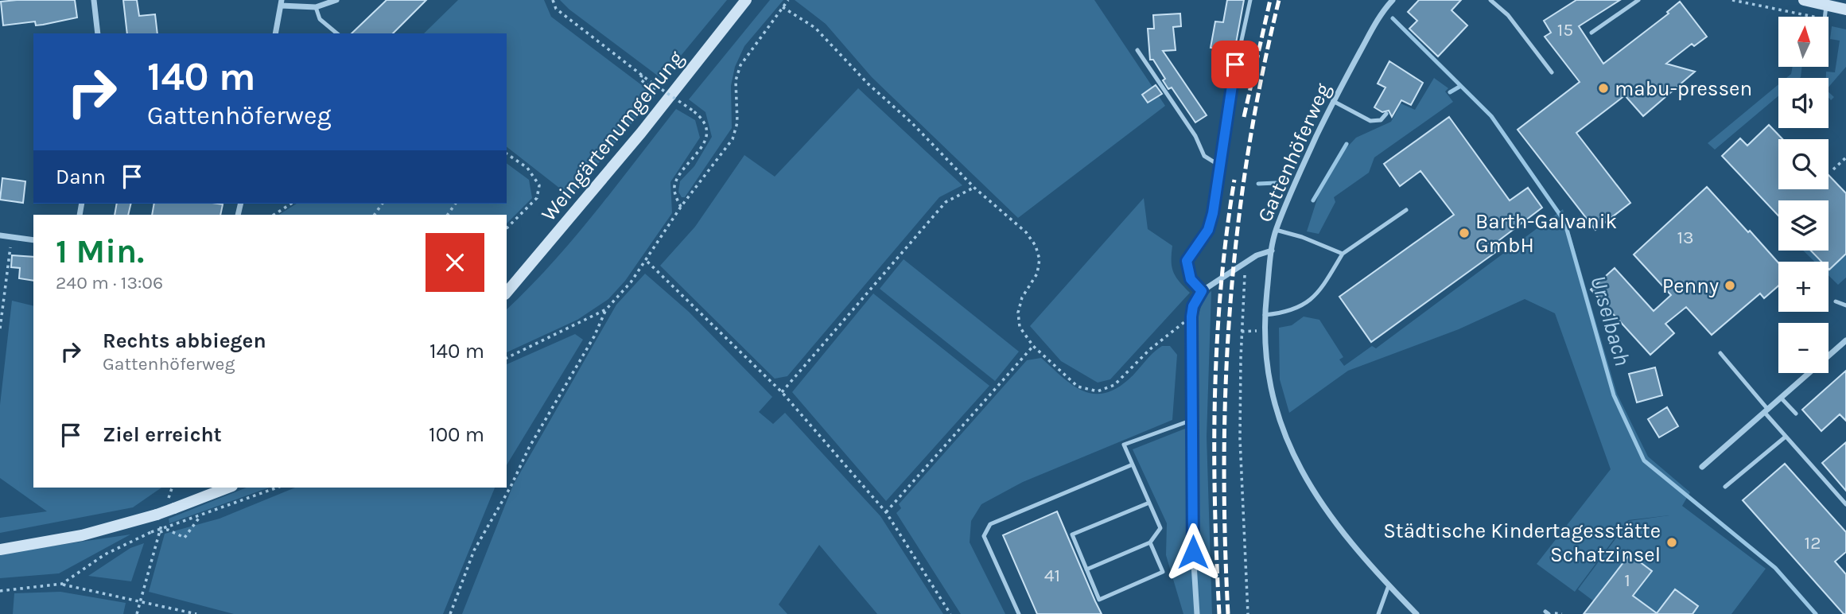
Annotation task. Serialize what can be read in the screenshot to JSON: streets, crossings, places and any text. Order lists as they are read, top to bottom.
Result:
{
  "streets": {
    "main road": ["Weingärtenumgehung"],
    "street": ["Gattenhöferweg"]
  },
  "water": ["Urselbach"],
  "places": [
    "mabu-pressen",
    "Barth-Galvanik GmbH",
    "Penny",
    "Städtische Kindertagesstätte Schatzinsel"
  ],
  "house_numbers": [
    "15",
    "13",
    "12",
    "41",
    "1"
  ],
  "north": "top",
  "page": {
    "map_buttons": ["+", "−"],
    "turn": ["140 m", "Gattenhöferweg"],
    "then": "Dann",
    "heading": ["1 Min.", "240 m · 13:06"],
    "list": [
      {
        "name": "Rechts abbiegen",
        "note": "Gattenhöferweg",
        "value": "140 m"
      },
      {
        "name": "Ziel erreicht",
        "value": "100 m"
      }
    ]
  }
}
